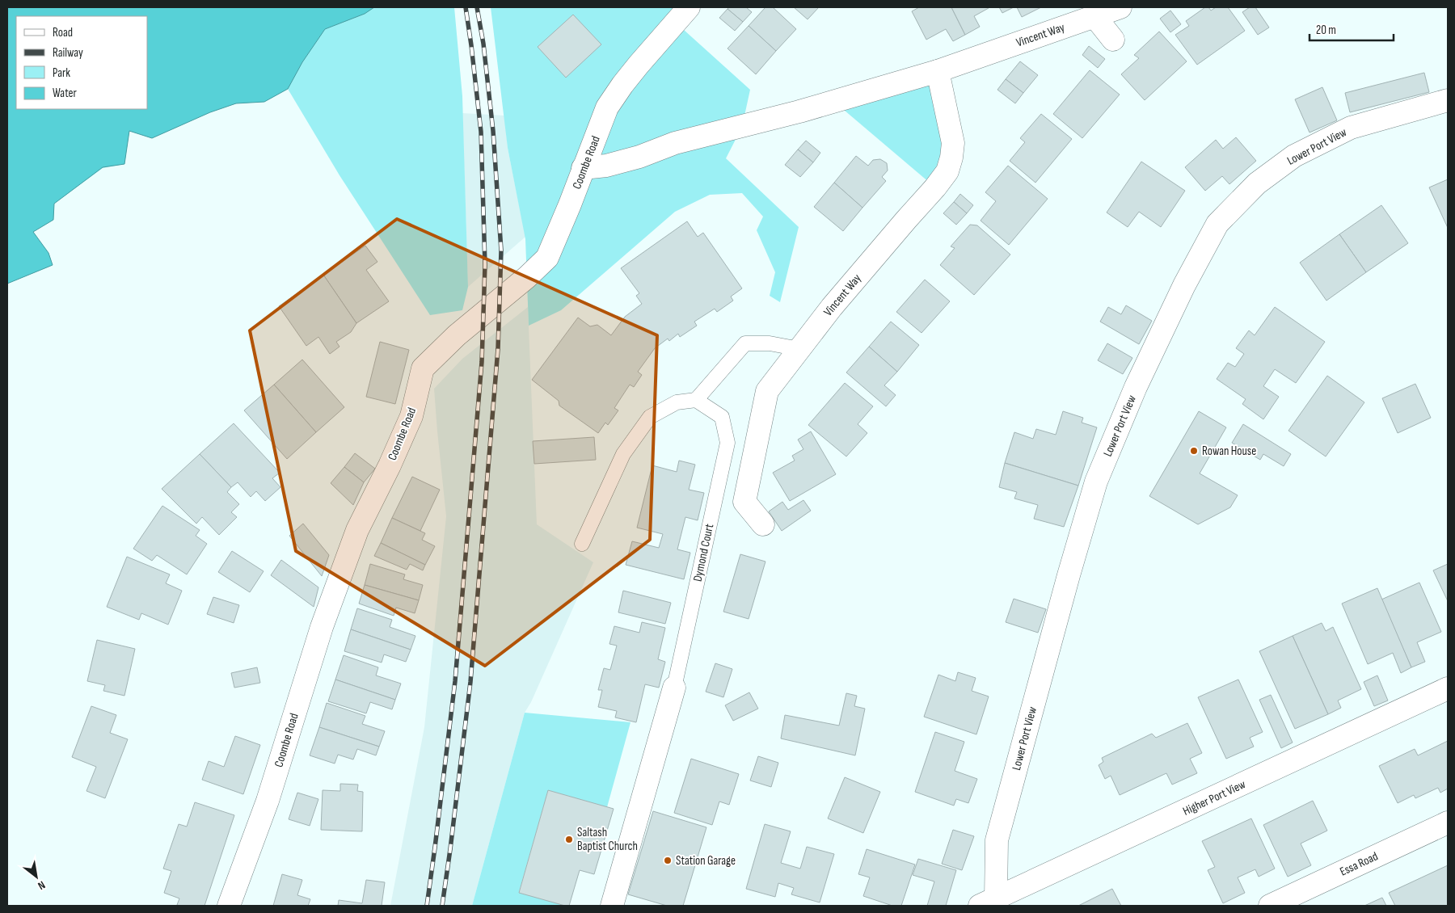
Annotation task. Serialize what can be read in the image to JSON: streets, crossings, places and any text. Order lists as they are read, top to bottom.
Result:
{
  "streets": {
    "street": [
      "Vincent Way",
      "Lower Port View",
      "Coombe Road",
      "Dymond Court",
      "Higher Port View",
      "Essa Road"
    ]
  },
  "crossings": [
    ["Vincent Way", "Coombe Road"],
    ["Lower Port View", "Higher Port View"]
  ],
  "places": ["Rowan House", "Saltash Baptist Church", "Station Garage"],
  "legend": [
    "Road",
    "Railway",
    "Park",
    "Water"
  ],
  "scale_bar": "20 m",
  "north": "bottom right"
}
